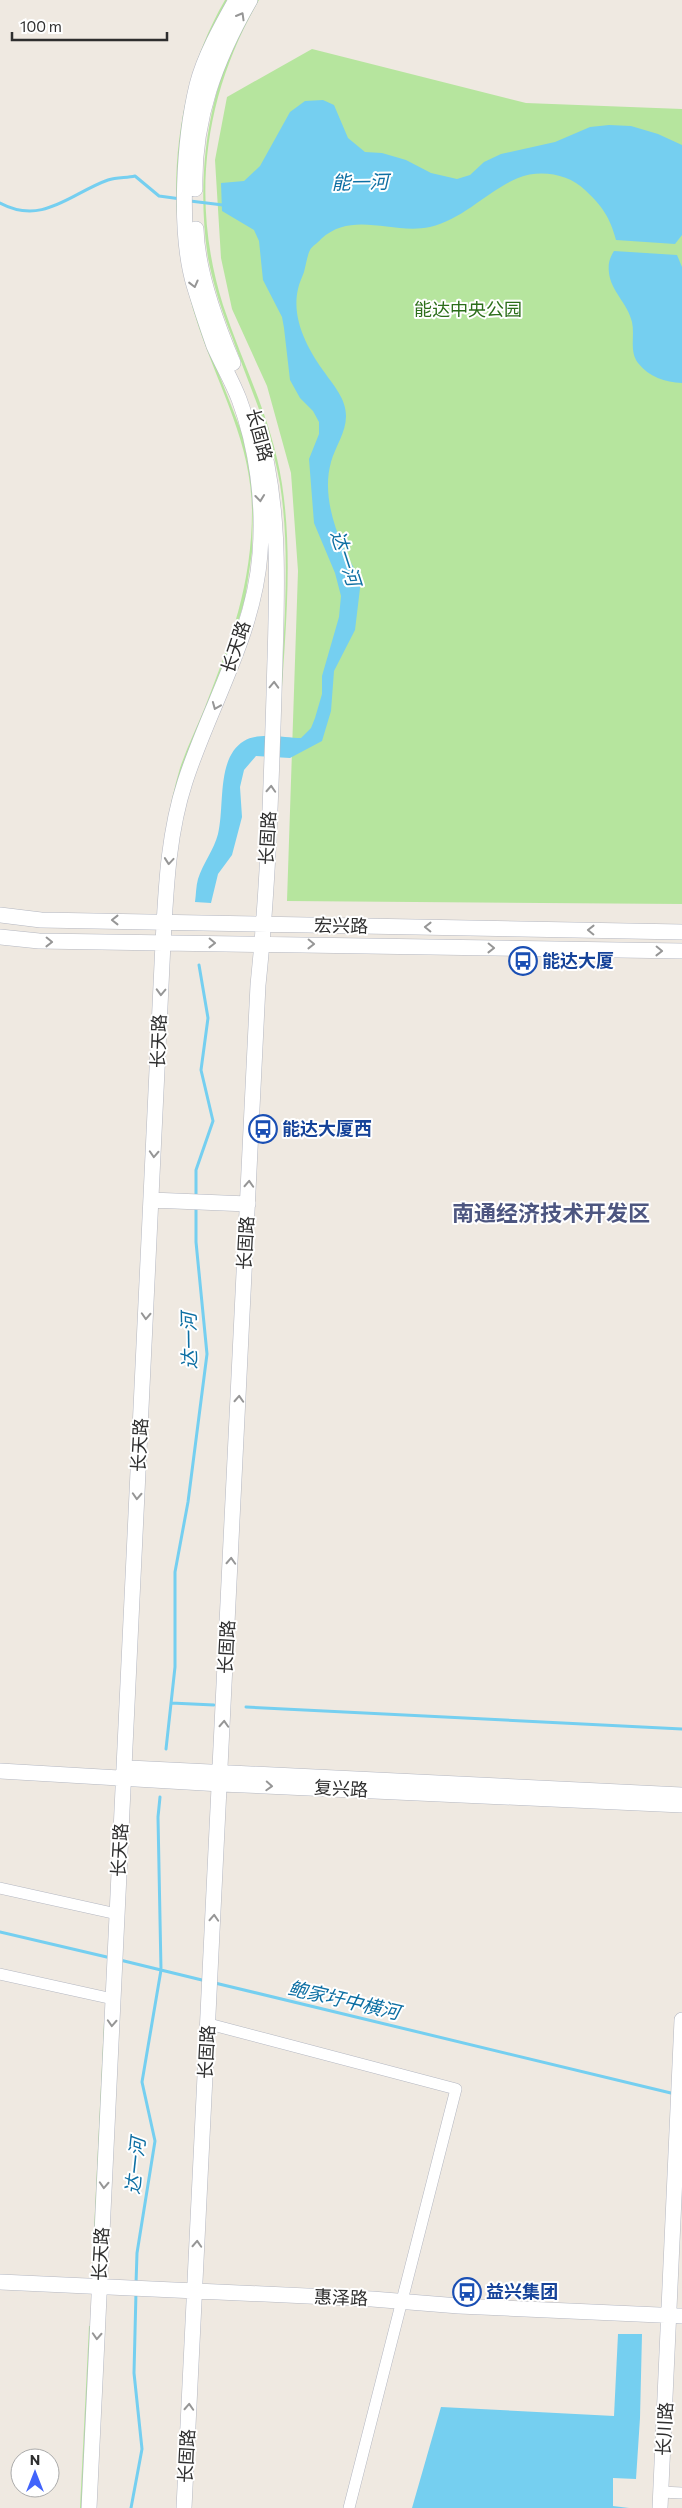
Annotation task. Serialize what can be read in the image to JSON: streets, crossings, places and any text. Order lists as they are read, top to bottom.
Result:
{
  "streets": {
    "street": [
      "长固路",
      "长天路",
      "宏兴路",
      "复兴路",
      "惠泽路",
      "长川路"
    ]
  },
  "crossings": [
    ["长固路", "长天路"],
    ["长固路", "宏兴路"],
    ["长固路", "复兴路"],
    ["长固路", "惠泽路"],
    ["长天路", "宏兴路"],
    ["长天路", "复兴路"],
    ["长天路", "惠泽路"],
    ["惠泽路", "长川路"]
  ],
  "one_way": ["长天路"],
  "districts": ["南通经济技术开发区"],
  "water": ["能一河", "达一河", "鲍家圩中横河"],
  "parks": ["能达中央公园"],
  "places": {
    "bus stop": ["能达大厦", "能达大厦西", "益兴集团"]
  },
  "scale_bar": "100 m",
  "north": "top"
}
